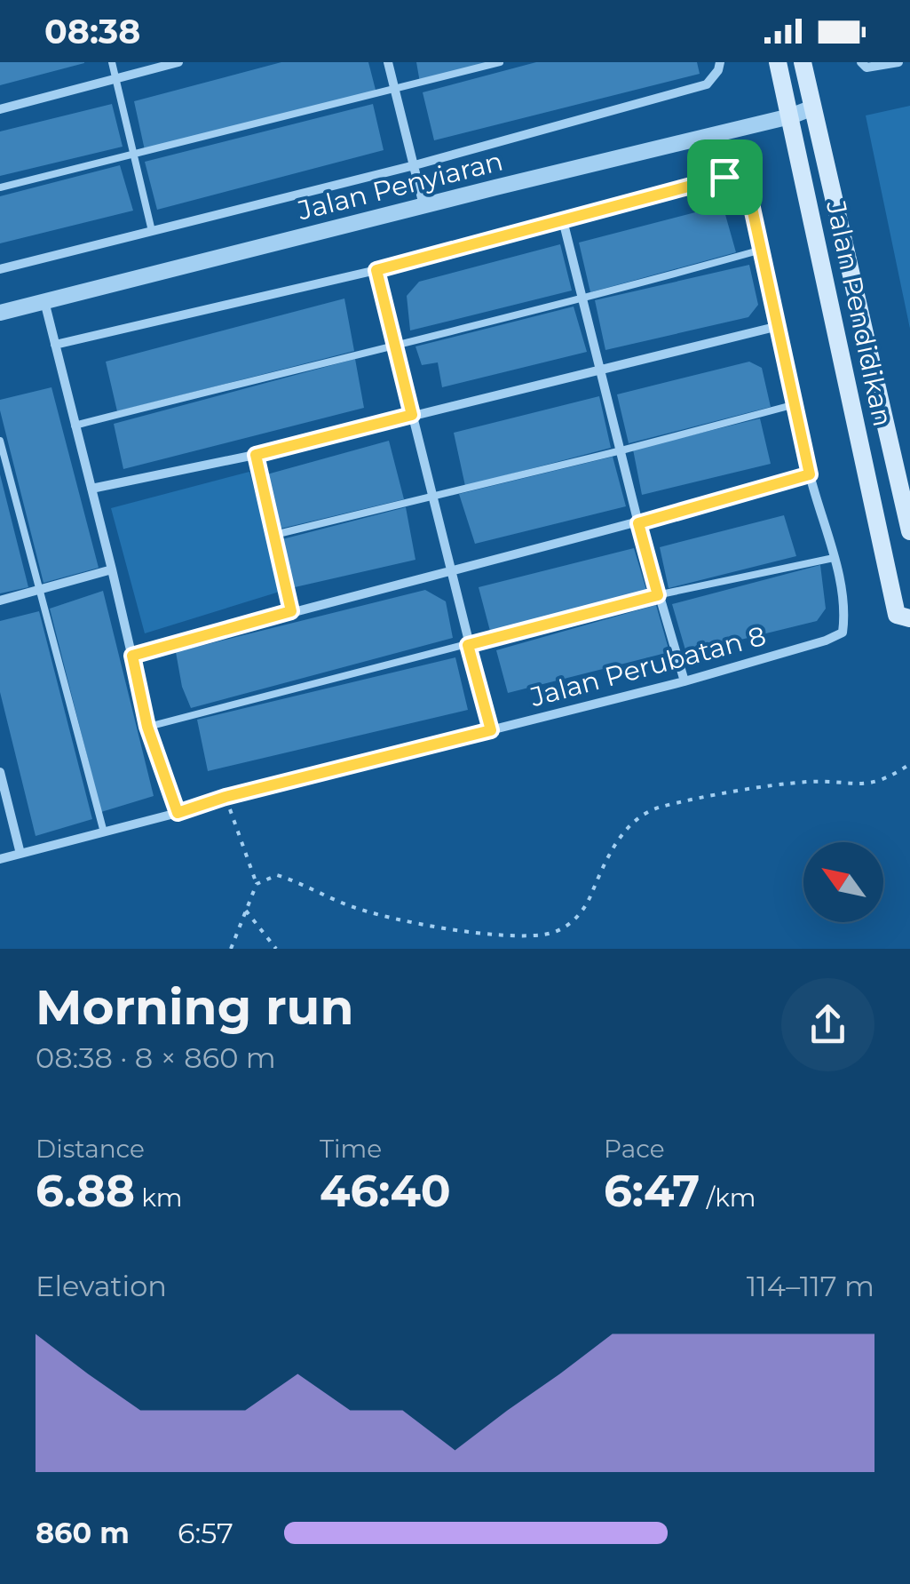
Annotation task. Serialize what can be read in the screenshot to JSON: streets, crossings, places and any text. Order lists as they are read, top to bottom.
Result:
{
  "streets": {
    "main road": ["Jalan Pendidikan"],
    "street": ["Jalan Penyiaran", "Jalan Perubatan 8"]
  },
  "crossings": [
    ["Jalan Penyiaran", "Jalan Pendidikan"]
  ],
  "north": "top left",
  "page": {
    "status": "08:38",
    "heading": ["Morning run", "08:38 · 8 × 860 m"],
    "stats": [
      ["Distance", "6.88 km"],
      ["Time", "46:40"],
      ["Pace", "6:47 /km"]
    ],
    "chart": ["Elevation", "114–117 m"],
    "list": [
      {
        "name": "860 m",
        "note": "6:57"
      }
    ]
  }
}
